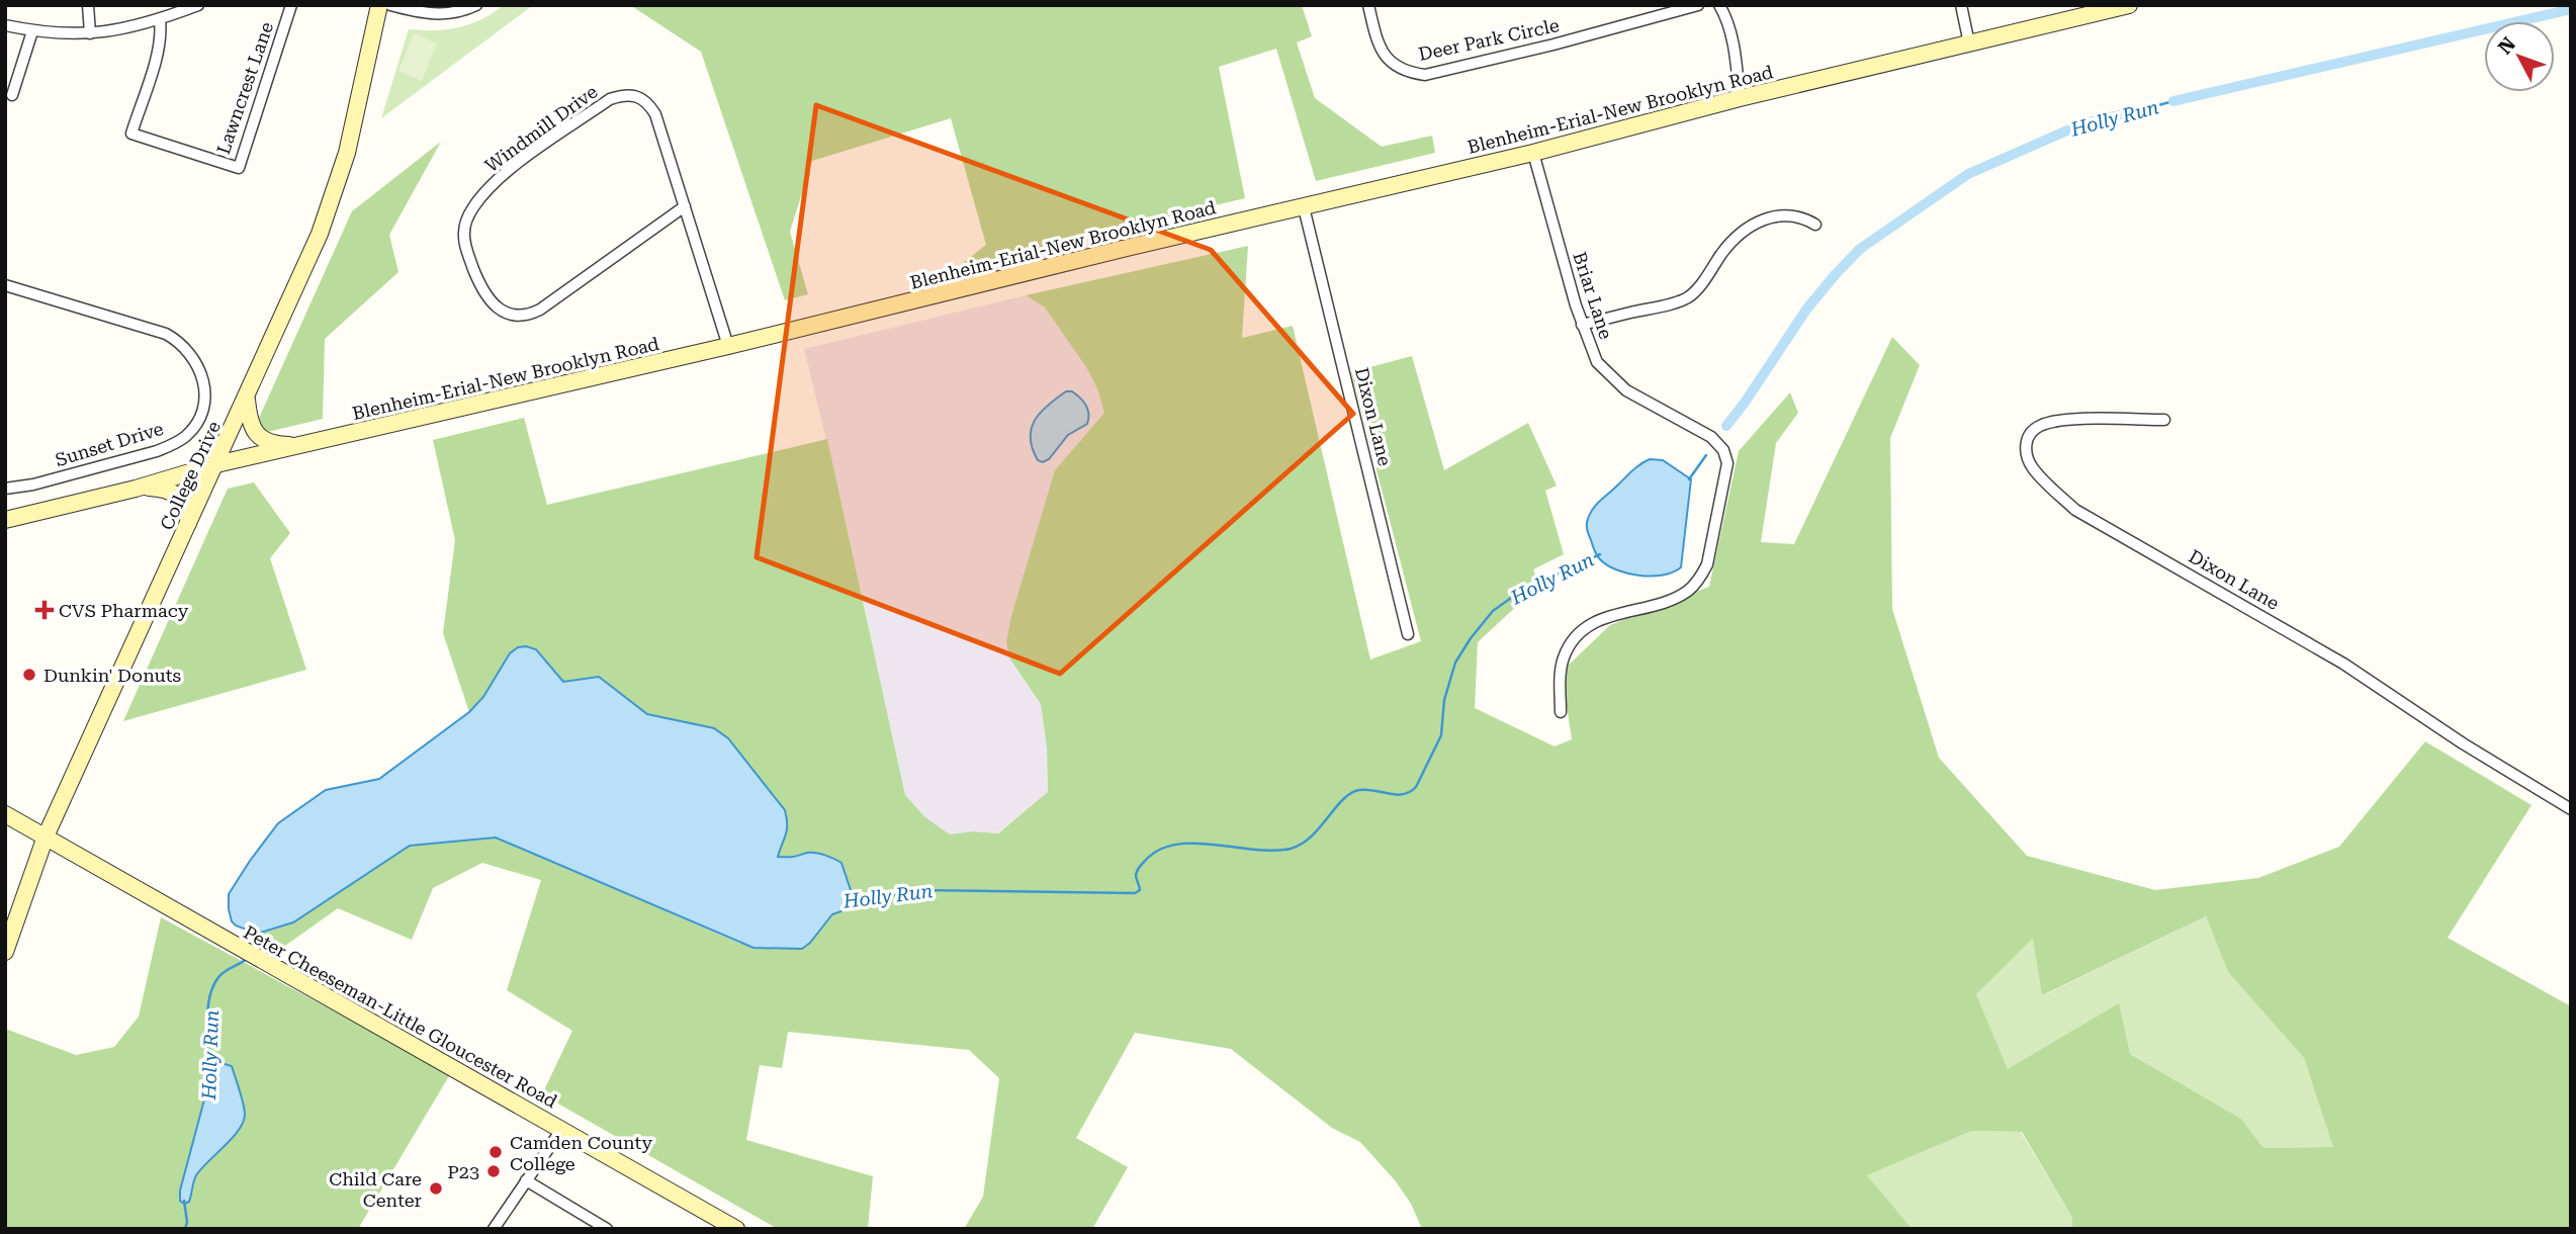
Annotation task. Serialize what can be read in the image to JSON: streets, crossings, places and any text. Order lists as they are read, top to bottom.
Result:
{
  "streets": {
    "main road": ["Blenheim-Erial-New Brooklyn Road", "College Drive", "Peter Cheeseman-Little Gloucester Road"],
    "street": [
      "Deer Park Circle",
      "Lawncrest Lane",
      "Windmill Drive",
      "Briar Lane",
      "Dixon Lane",
      "Sunset Drive"
    ]
  },
  "crossings": [
    ["Blenheim-Erial-New Brooklyn Road", "Windmill Drive"],
    ["Blenheim-Erial-New Brooklyn Road", "Briar Lane"],
    ["Blenheim-Erial-New Brooklyn Road", "Dixon Lane"],
    ["Blenheim-Erial-New Brooklyn Road", "College Drive"],
    ["College Drive", "Peter Cheeseman-Little Gloucester Road"]
  ],
  "water": ["Holly Run"],
  "places": {
    "health": ["CVS Pharmacy"],
    "other": [
      "Dunkin' Donuts",
      "Camden County College",
      "P23",
      "Child Care Center"
    ]
  },
  "north": "top left"
}
